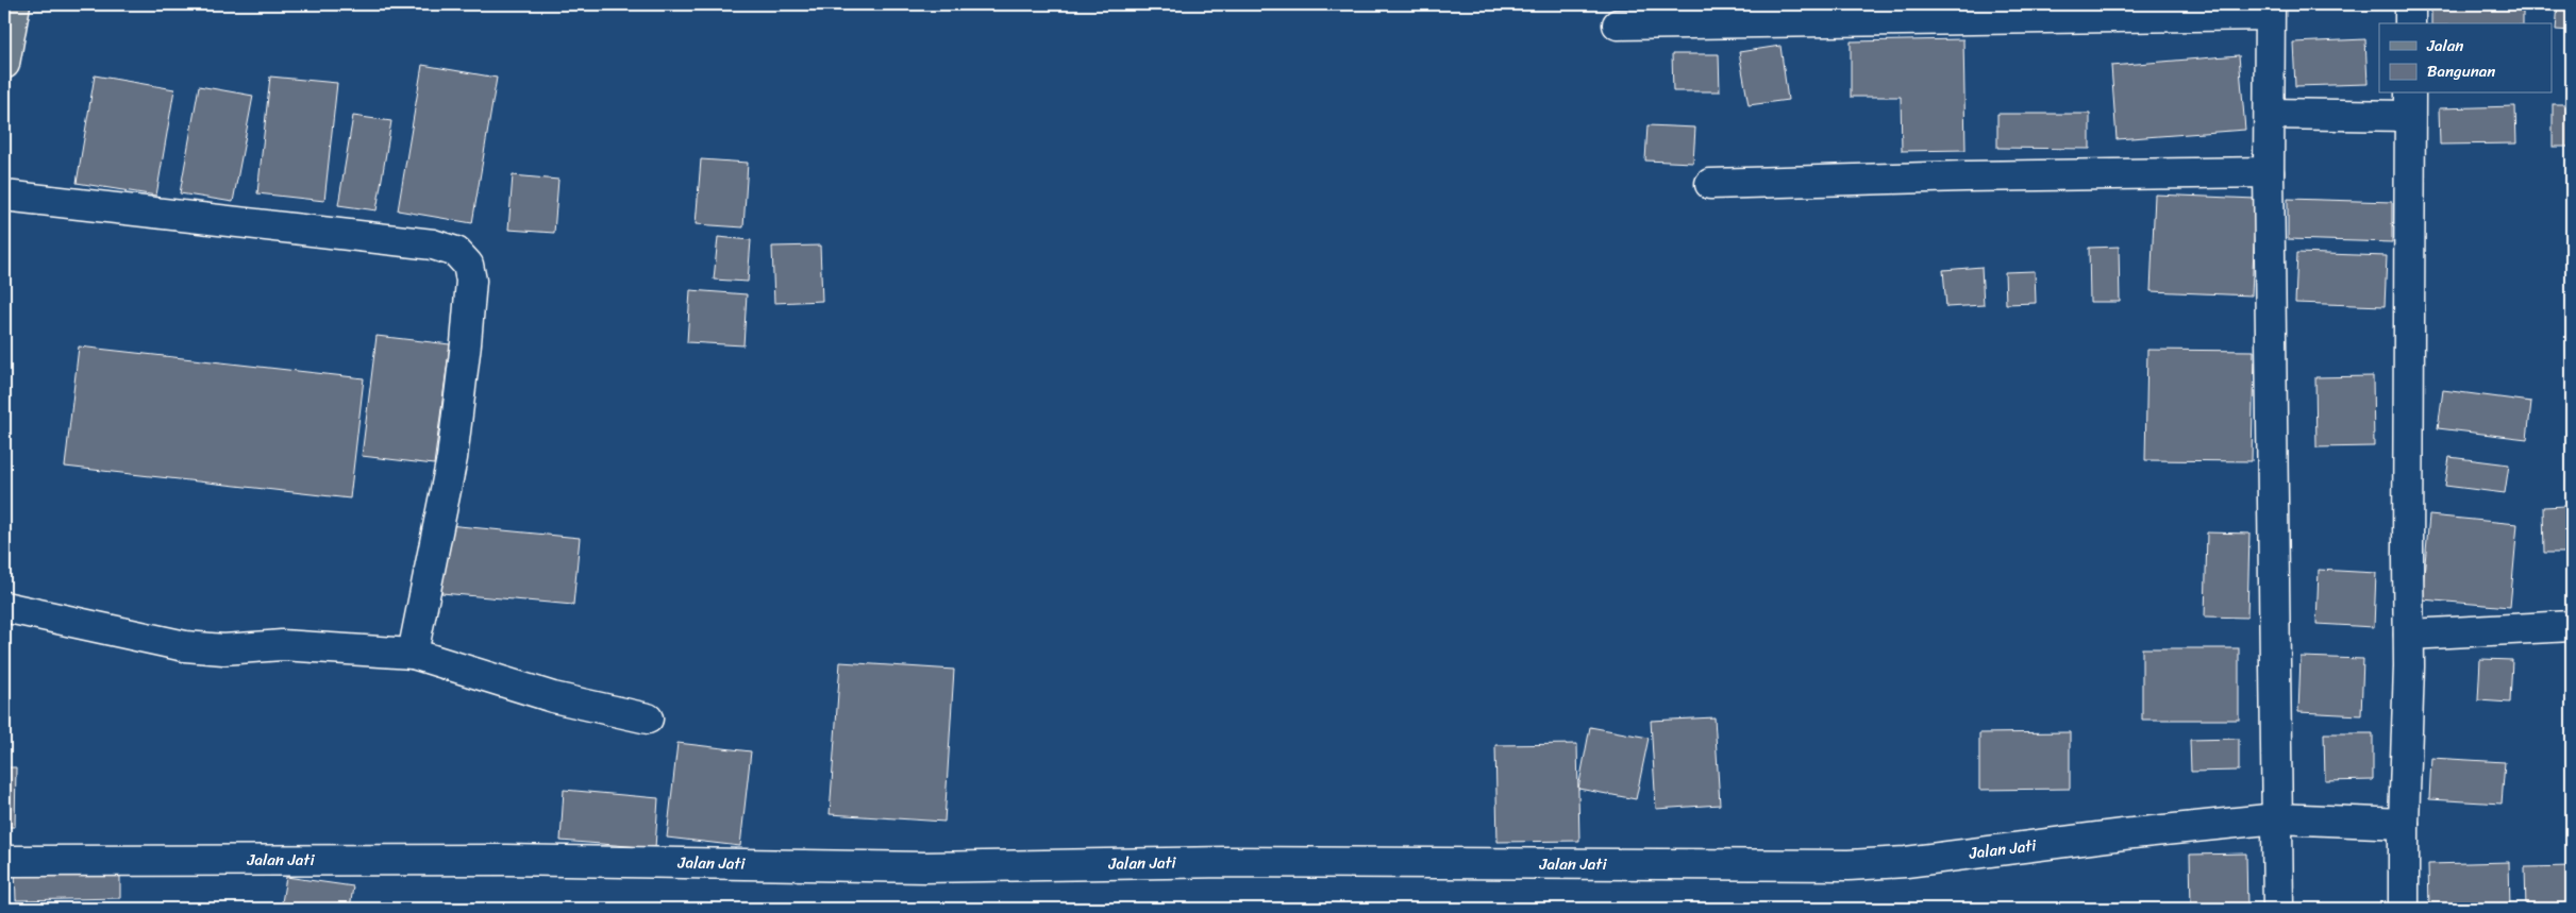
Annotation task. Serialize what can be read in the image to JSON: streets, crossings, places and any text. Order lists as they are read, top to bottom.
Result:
{
  "streets": {
    "street": ["Jalan Jati"]
  },
  "legend": ["Jalan", "Bangunan"]
}
